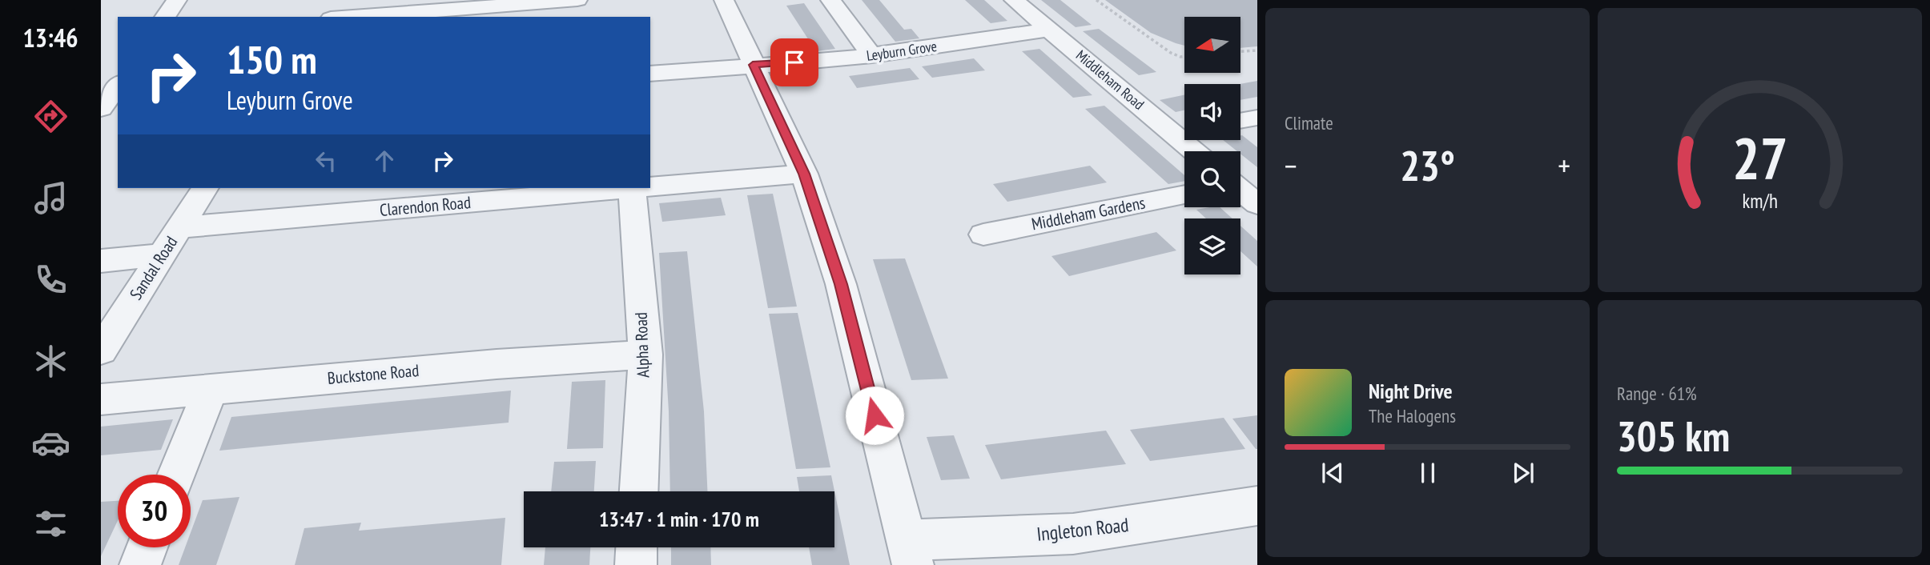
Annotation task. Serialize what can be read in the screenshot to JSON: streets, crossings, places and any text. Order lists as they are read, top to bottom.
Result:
{
  "streets": {
    "street": [
      "Leyburn Grove",
      "Middleham Road",
      "Clarendon Road",
      "Middleham Gardens",
      "Sandal Road",
      "Alpha Road",
      "Buckstone Road",
      "Ingleton Road"
    ]
  },
  "crossings": [
    ["Leyburn Grove", "Middleham Road"],
    ["Clarendon Road", "Sandal Road"],
    ["Clarendon Road", "Alpha Road"],
    ["Alpha Road", "Buckstone Road"]
  ],
  "north": "left",
  "page": {
    "tabs": "13:46",
    "tile": [
      "Climate",
      ["Range · 61%", "305 km"]
    ],
    "turn": ["150 m", "Leyburn Grove"],
    "heat": ["−", "23°", "+"],
    "song": ["Night Drive", "The Halogens"],
    "limit": "30",
    "trip": "13:47 · 1 min · 170 m",
    "gauge": ["27", "km/h"]
  }
}
